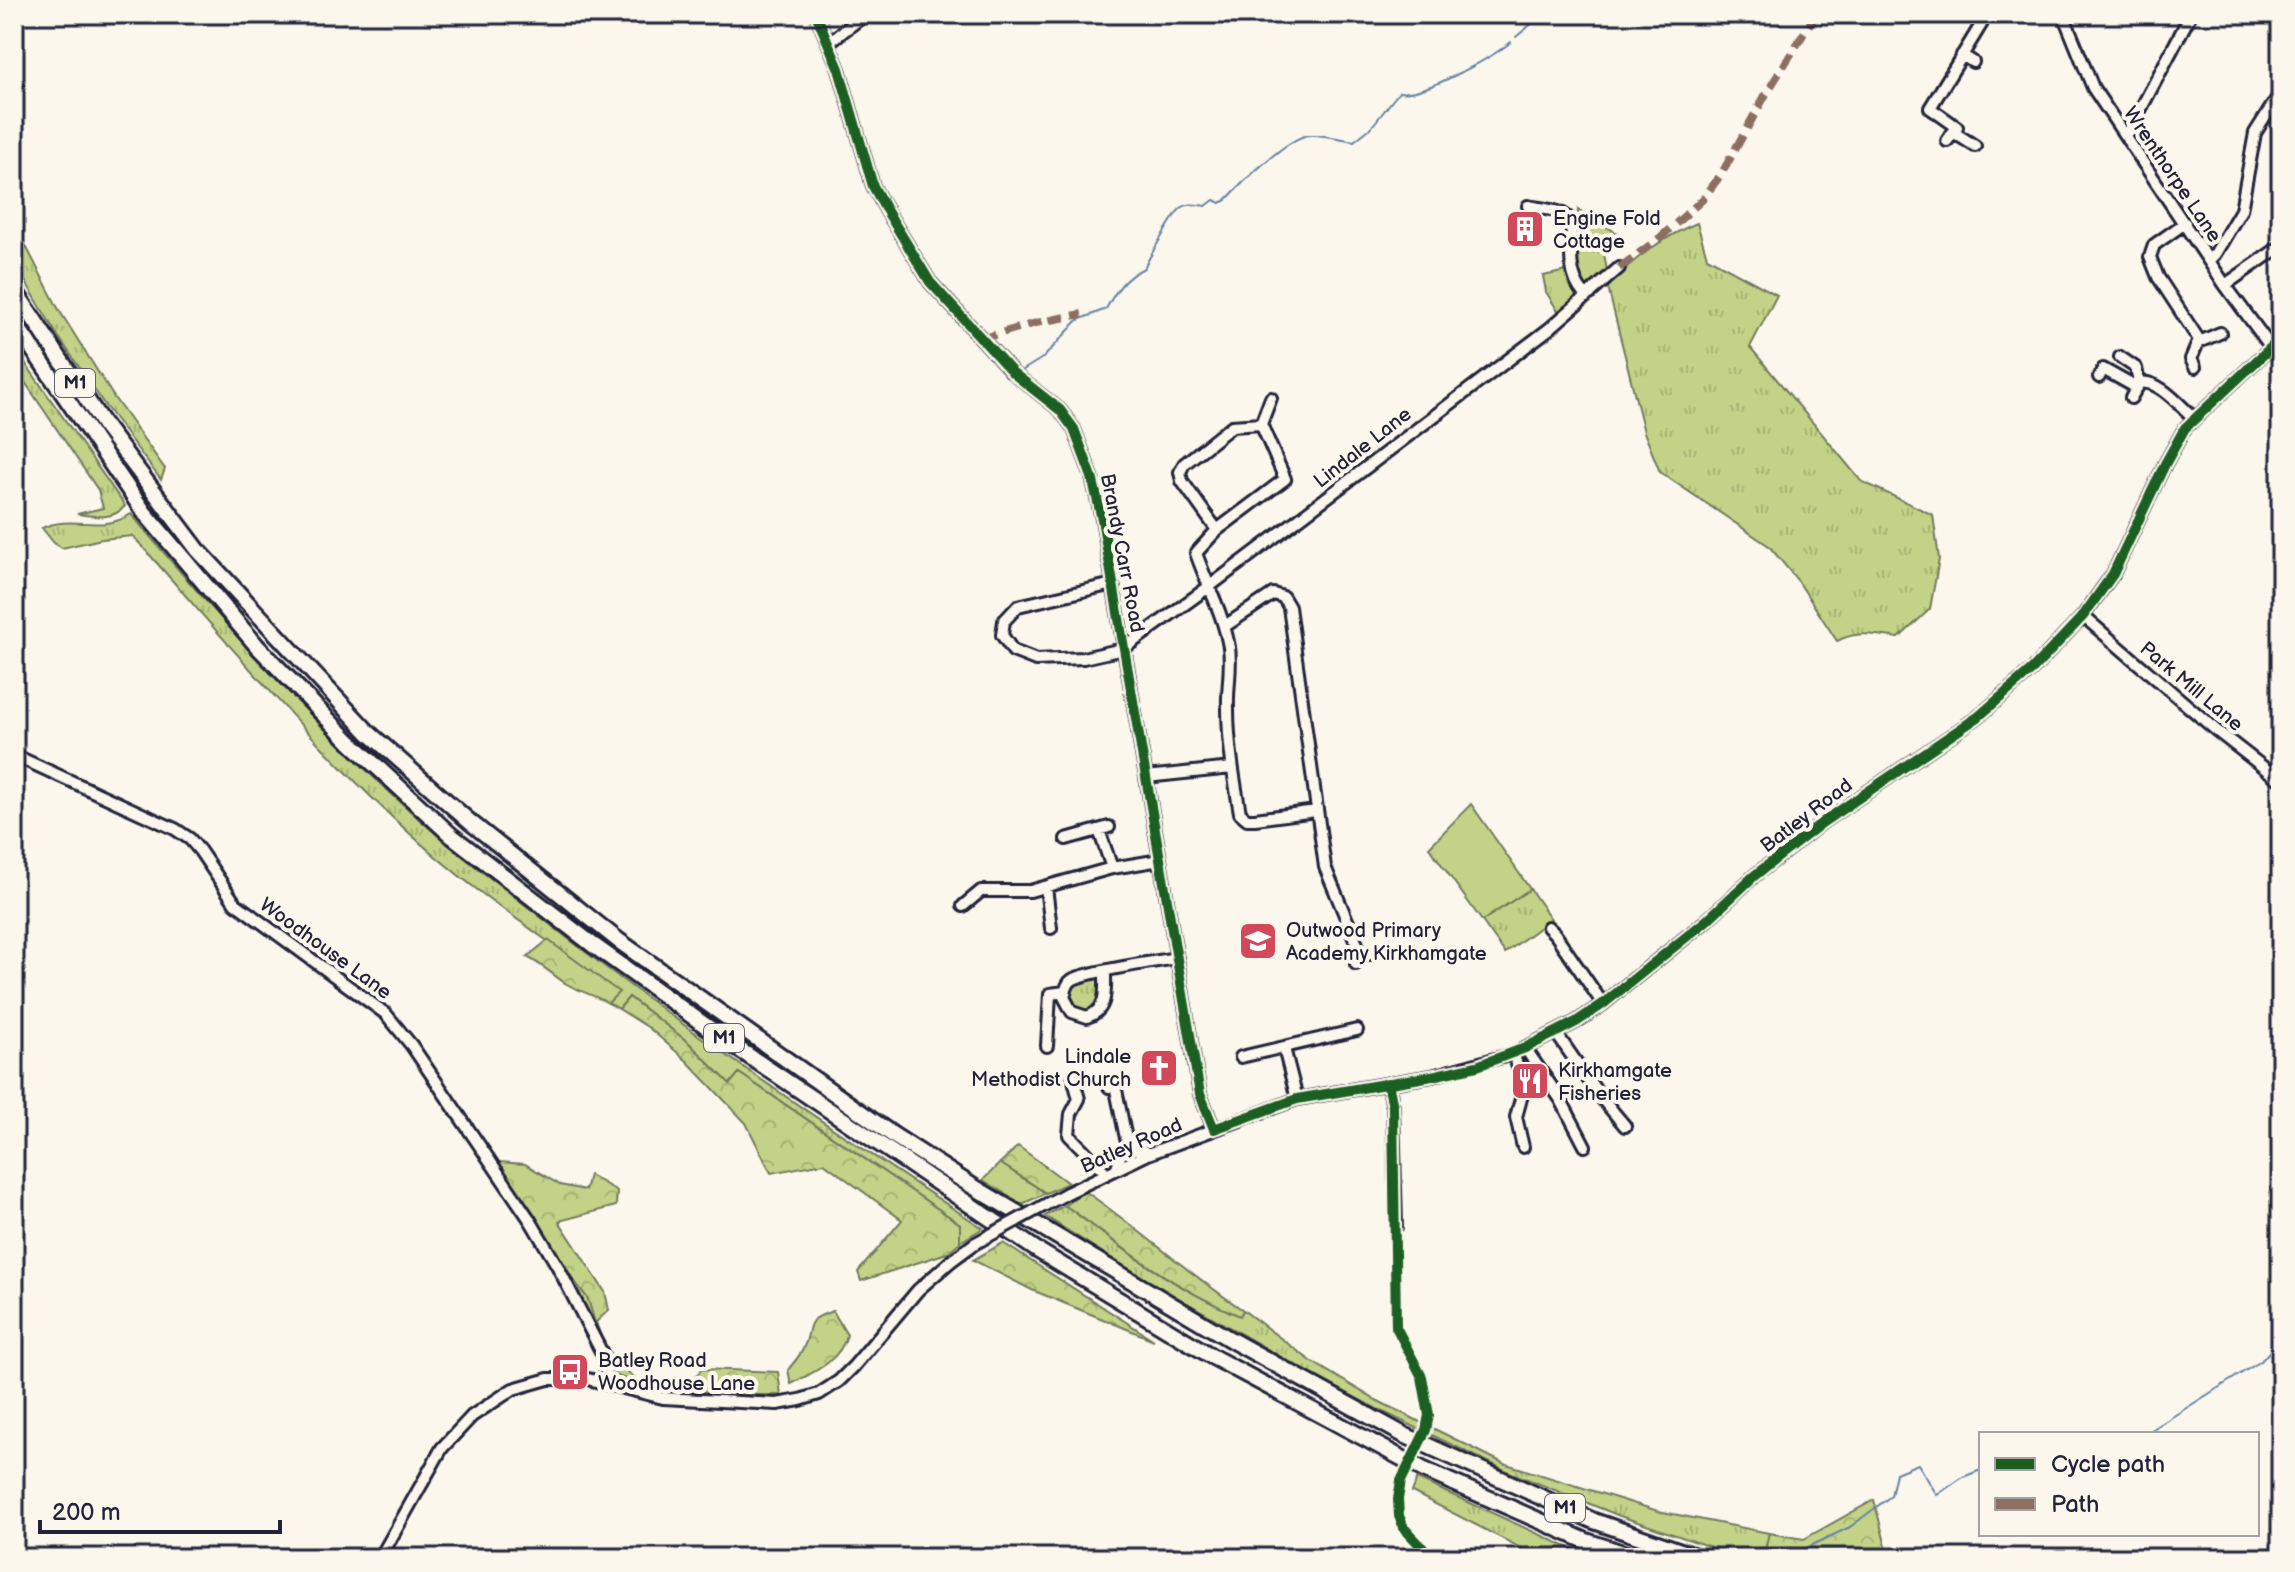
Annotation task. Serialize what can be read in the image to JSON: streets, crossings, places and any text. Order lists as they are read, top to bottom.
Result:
{
  "streets": {
    "highway": ["M1"],
    "street": [
      "Wrenthorpe Lane",
      "Lindale Lane",
      "Brandy Carr Road",
      "Park Mill Lane",
      "Batley Road",
      "Woodhouse Lane"
    ]
  },
  "crossings": [
    ["Wrenthorpe Lane", "Batley Road"],
    ["Lindale Lane", "Brandy Carr Road"],
    ["Brandy Carr Road", "Batley Road"],
    ["Park Mill Lane", "Batley Road"],
    ["Batley Road", "Woodhouse Lane"]
  ],
  "places": {
    "building": ["Engine Fold Cottage"],
    "school or university": ["Outwood Primary Academy Kirkhamgate"],
    "church": ["Lindale Methodist Church"],
    "restaurant": ["Kirkhamgate Fisheries"],
    "bus stop": ["Batley Road Woodhouse Lane"]
  },
  "legend": ["Cycle path", "Path"],
  "scale_bar": "200 m"
}
